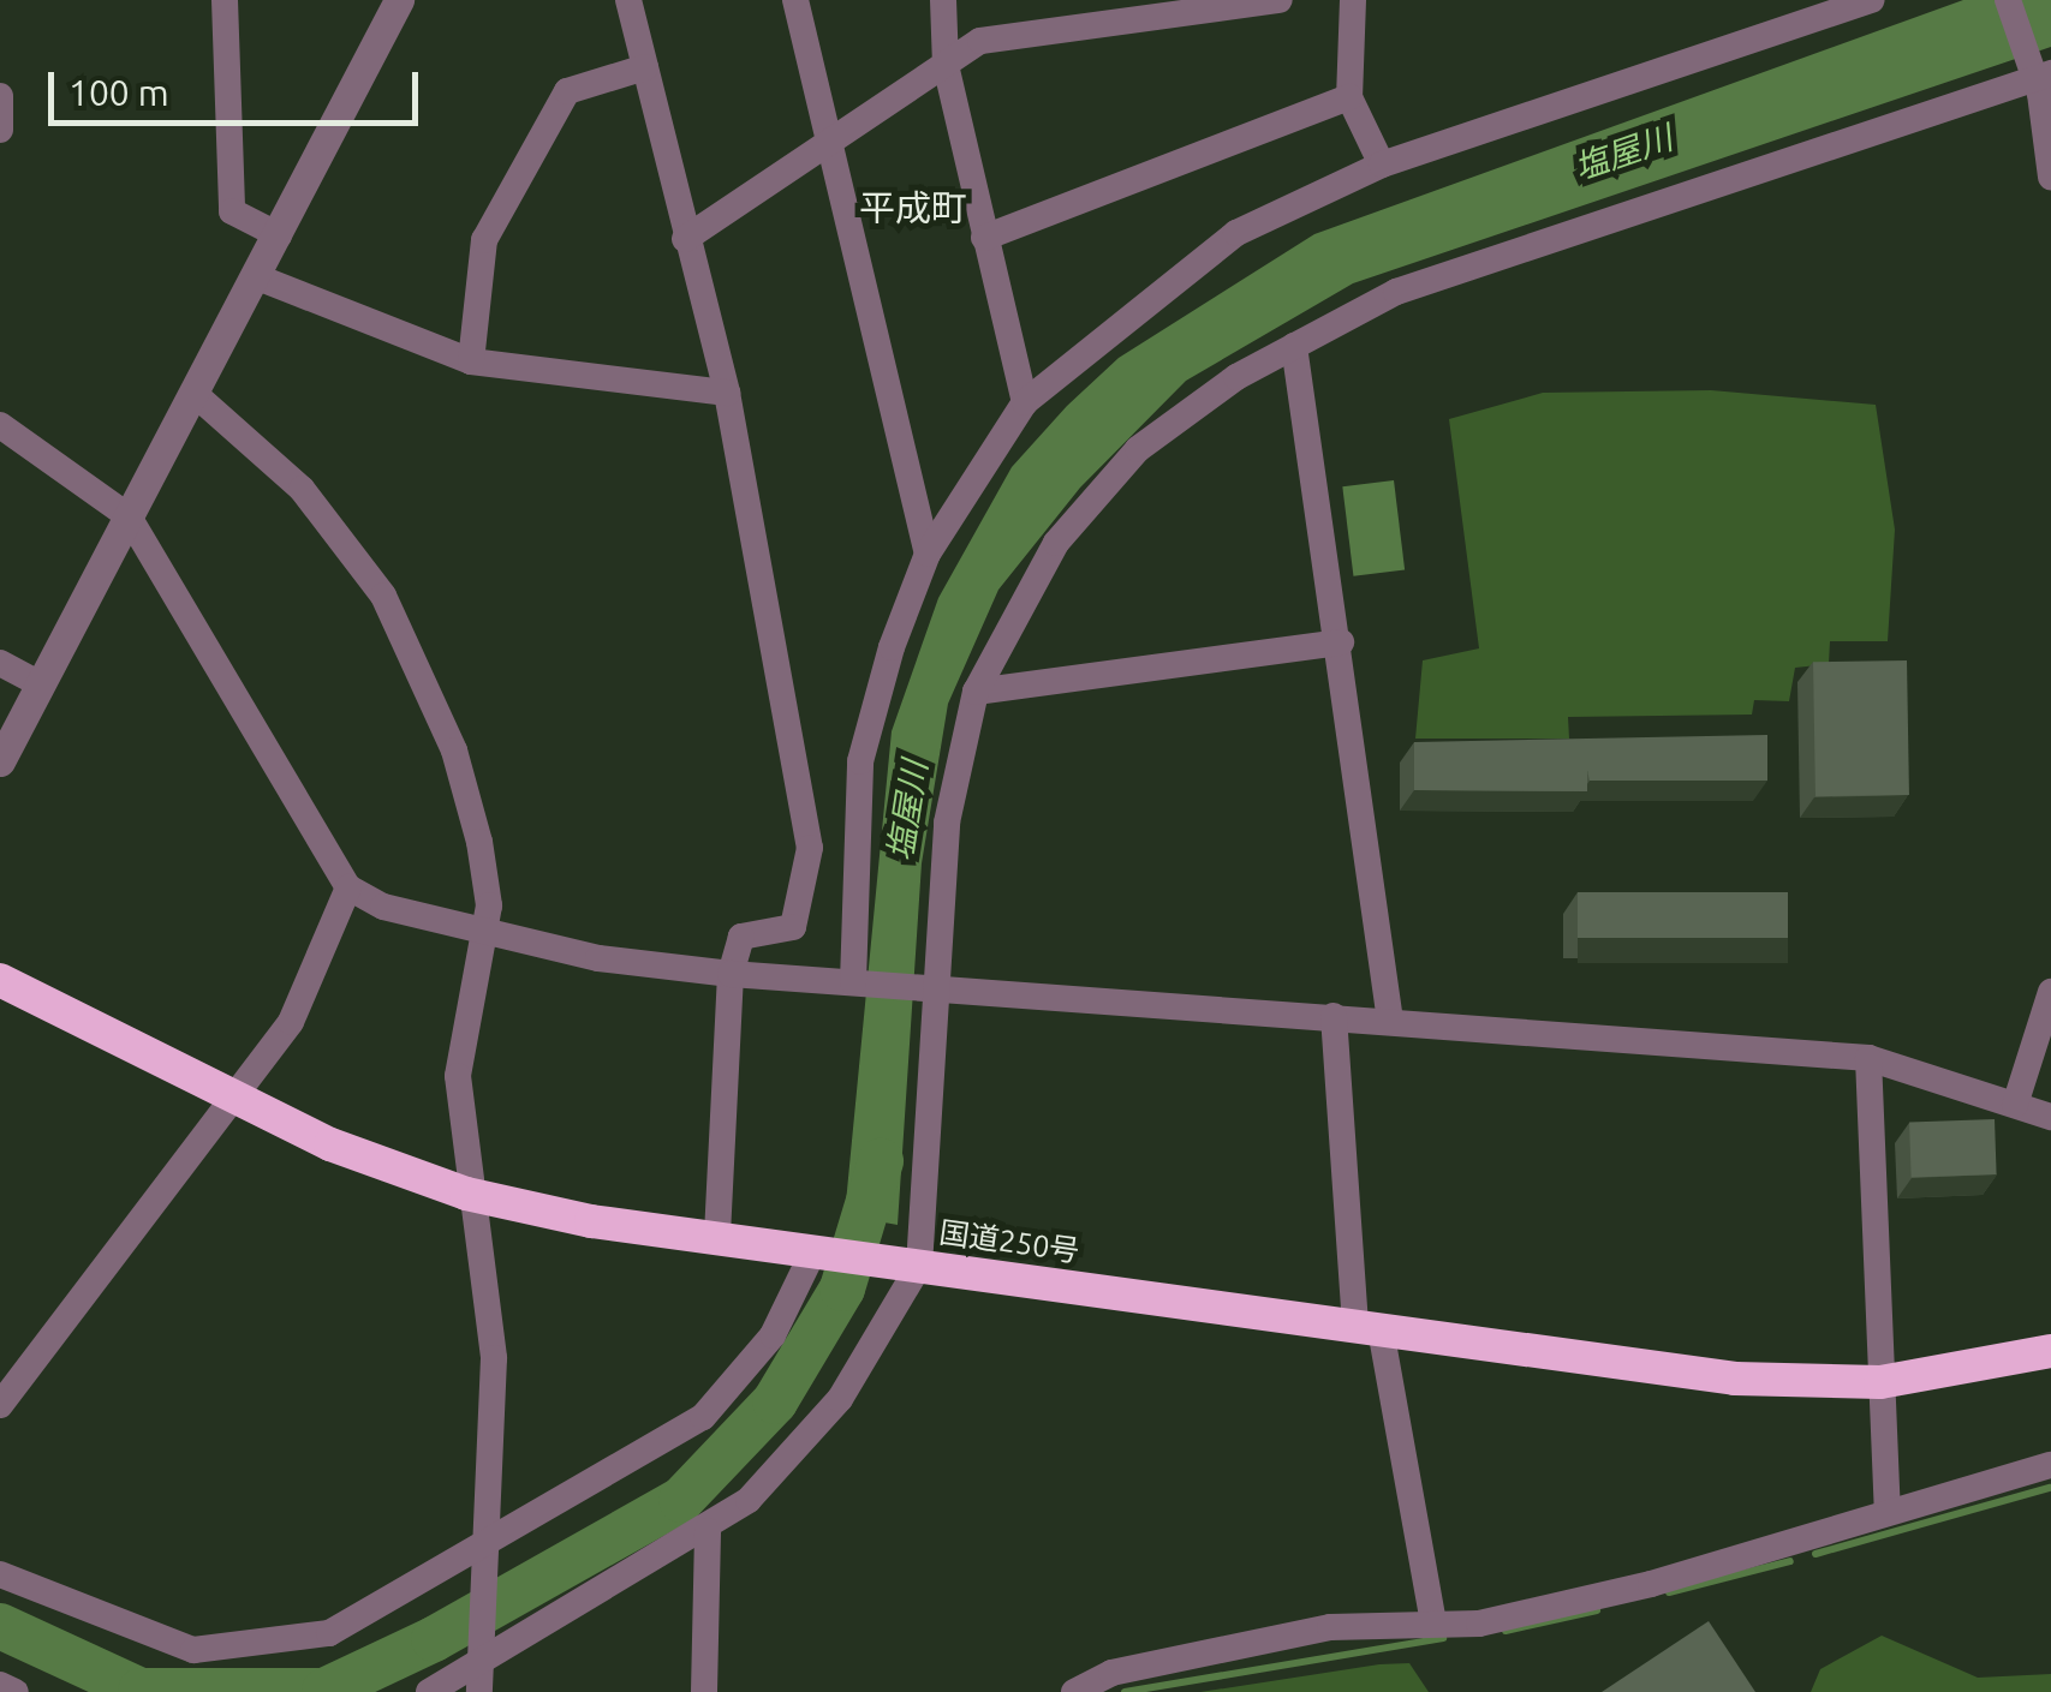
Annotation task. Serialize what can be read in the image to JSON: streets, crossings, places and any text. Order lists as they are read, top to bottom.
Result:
{
  "streets": {
    "highway": ["国道250号"]
  },
  "districts": ["平成町"],
  "water": ["塩屋川"],
  "scale_bar": "100 m"
}
